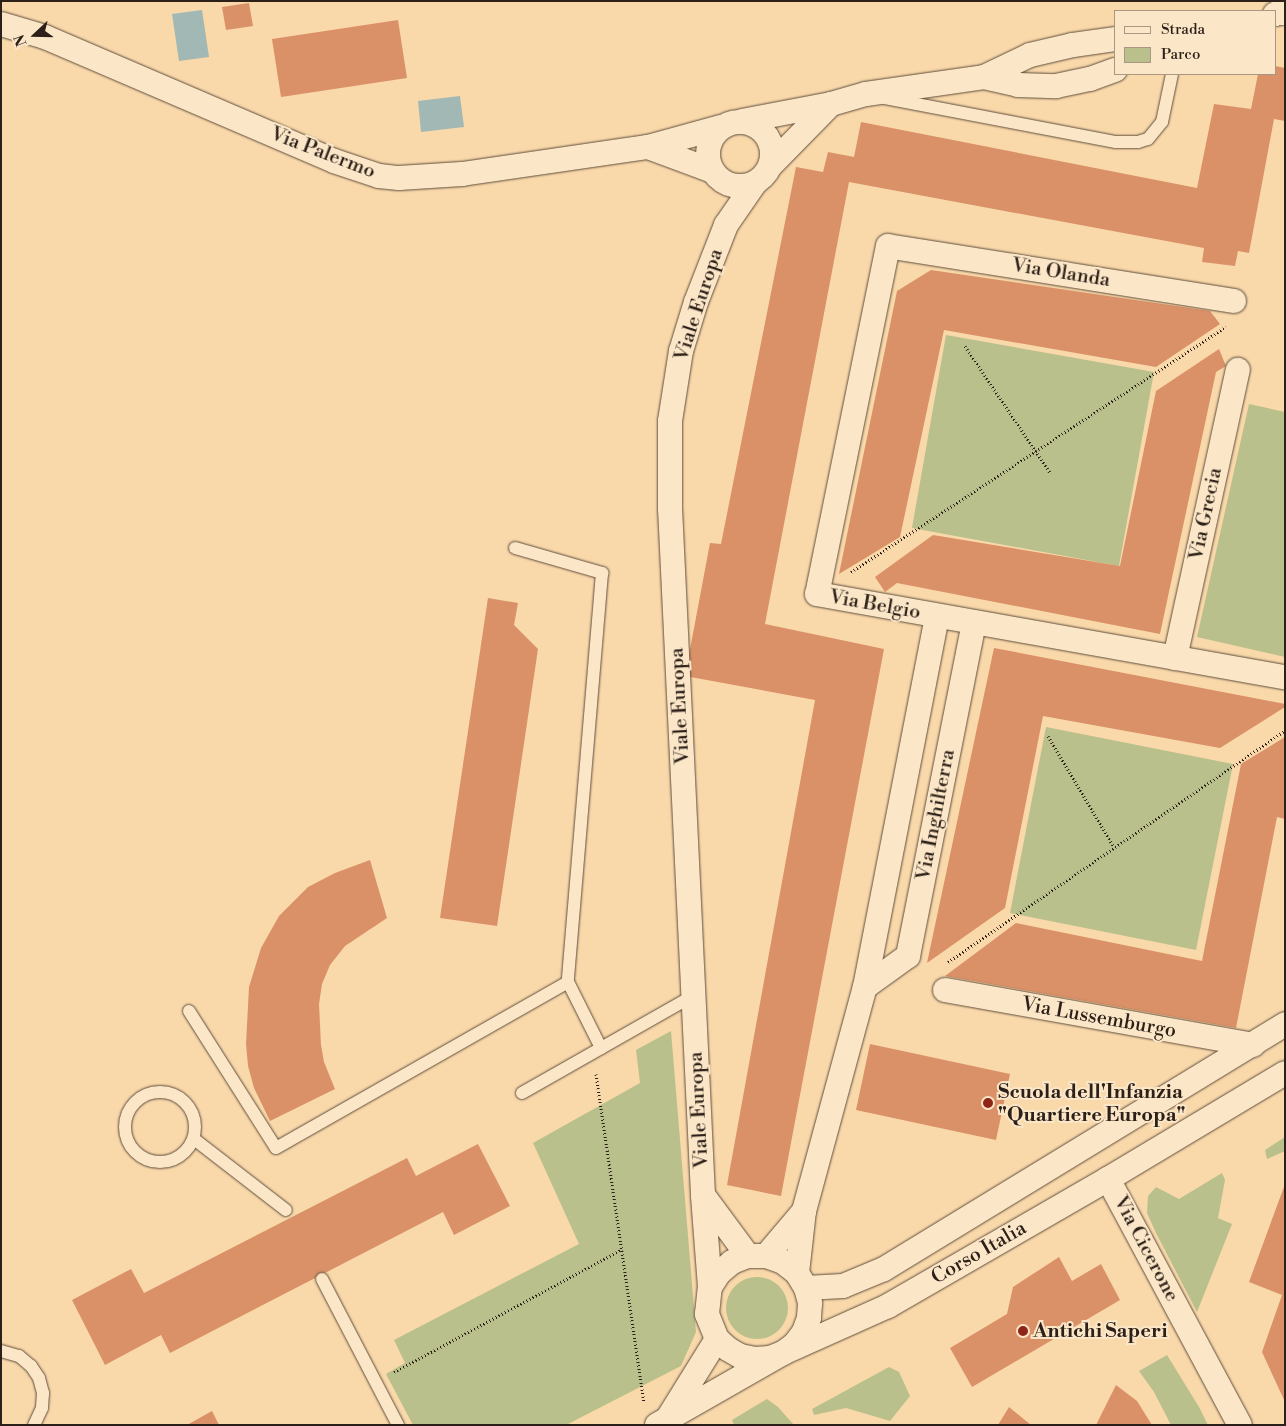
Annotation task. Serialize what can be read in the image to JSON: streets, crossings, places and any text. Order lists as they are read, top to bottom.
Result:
{
  "streets": {
    "street": [
      "Via Palermo",
      "Via Olanda",
      "Viale Europa",
      "Via Grecia",
      "Via Belgio",
      "Via Inghilterra",
      "Via Lussemburgo",
      "Via Cicerone",
      "Corso Italia"
    ]
  },
  "crossings": [
    ["Via Palermo", "Viale Europa"],
    ["Via Olanda", "Via Belgio"],
    ["Viale Europa", "Via Inghilterra"],
    ["Viale Europa", "Corso Italia"],
    ["Via Grecia", "Via Belgio"],
    ["Via Belgio", "Via Inghilterra"],
    ["Via Inghilterra", "Corso Italia"],
    ["Via Lussemburgo", "Corso Italia"],
    ["Via Cicerone", "Corso Italia"]
  ],
  "places": ["Scuola dell'Infanzia \"Quartiere Europa\"", "Antichi Saperi"],
  "legend": ["Strada", "Parco"],
  "north": "left"
}
